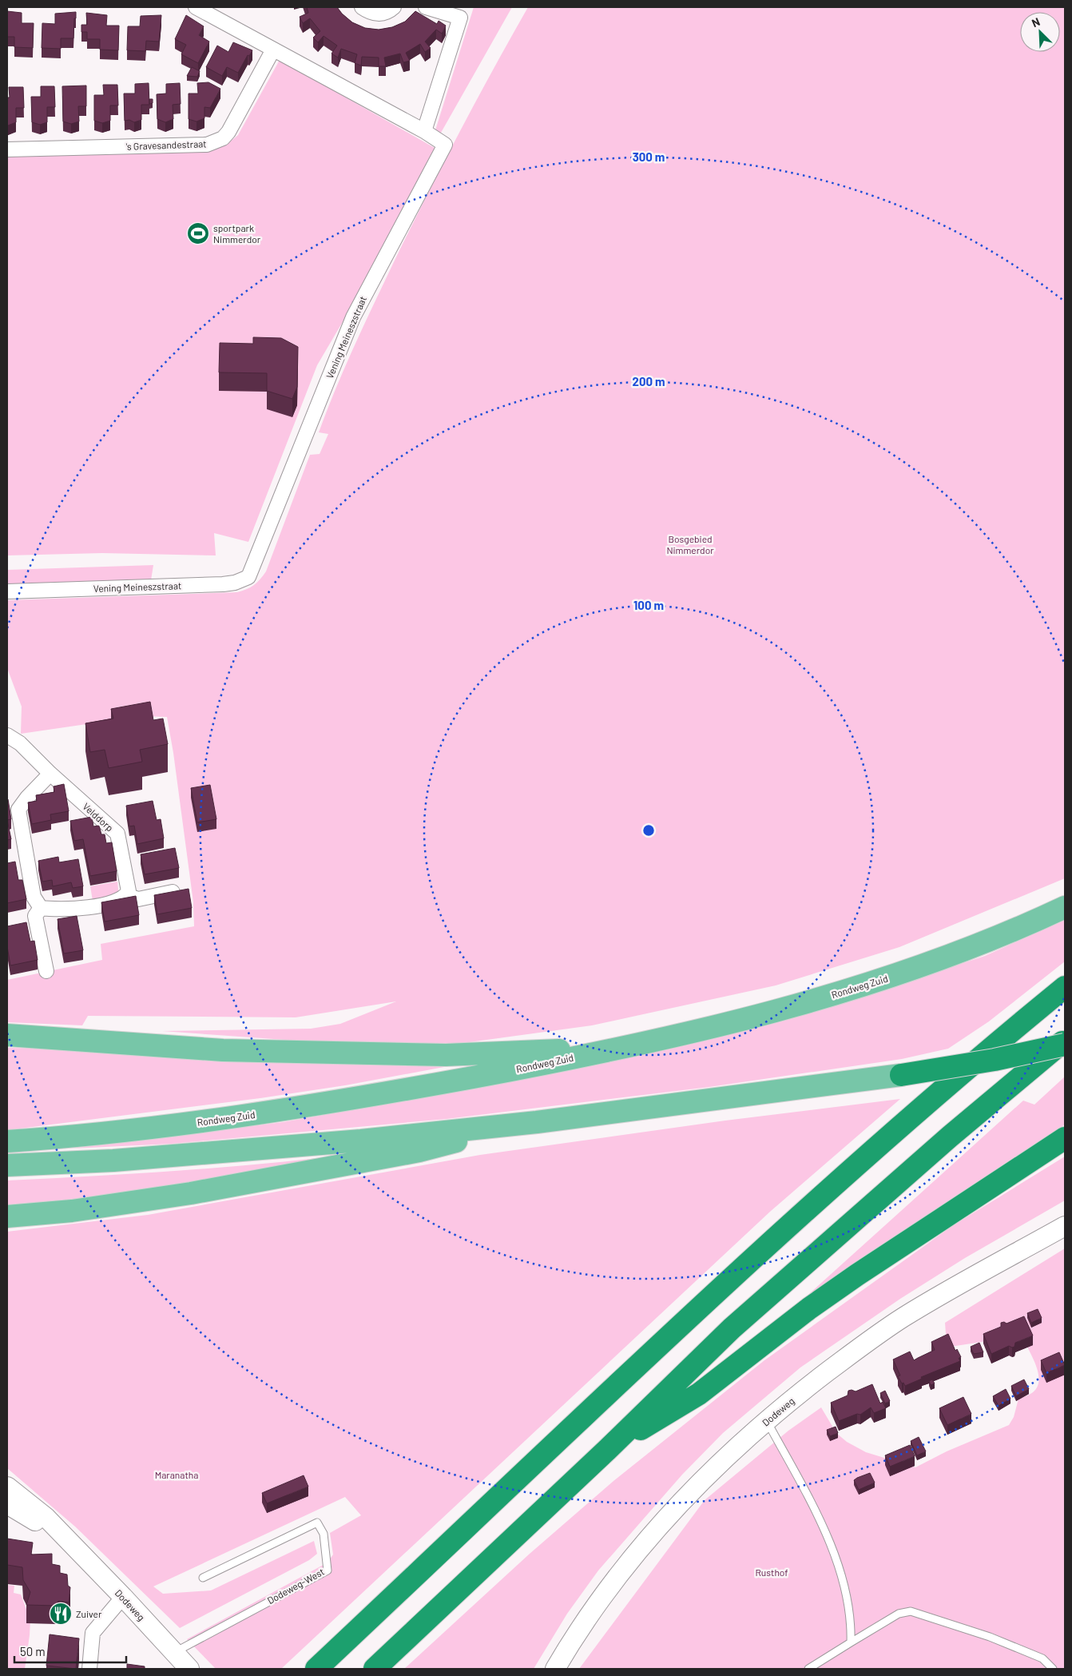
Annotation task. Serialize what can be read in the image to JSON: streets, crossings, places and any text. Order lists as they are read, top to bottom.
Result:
{
  "streets": {
    "main road": ["Rondweg Zuid"],
    "street": [
      "'s Gravesandestraat",
      "Vening Meineszstraat",
      "Velddorp",
      "Dodeweg"
    ],
    "lane": ["Dodeweg-West"]
  },
  "crossings": [
    ["'s Gravesandestraat", "Vening Meineszstraat"],
    ["Dodeweg", "Dodeweg-West"]
  ],
  "parks": ["Bosgebied Nimmerdor", "Maranatha", "Rusthof"],
  "places": {
    "sports": ["sportpark Nimmerdor"],
    "restaurant": ["Zuiver"]
  },
  "scale_bar": "50 m",
  "north": "top left",
  "rings": ["300 m", "200 m", "100 m"]
}
